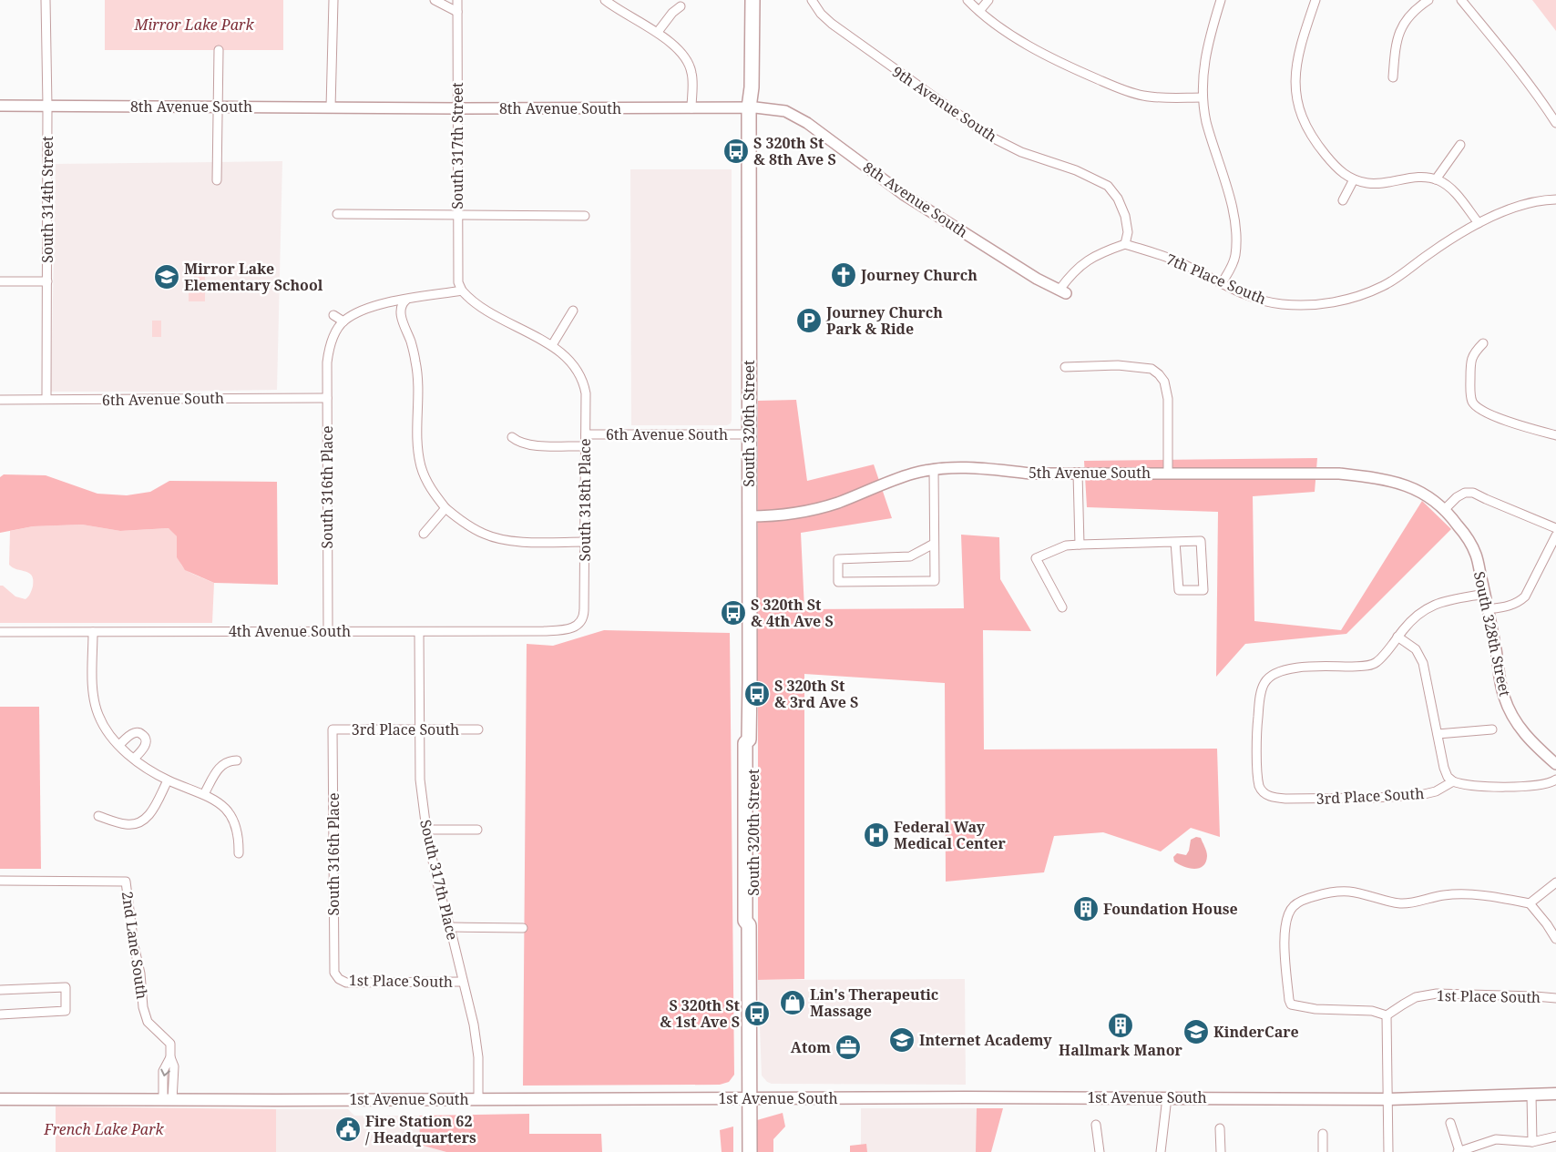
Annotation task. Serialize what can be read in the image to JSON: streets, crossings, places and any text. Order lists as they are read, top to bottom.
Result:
{
  "streets": {
    "main road": ["South 320th Street", "1st Avenue South"],
    "street": [
      "9th Avenue South",
      "8th Avenue South",
      "South 317th Street",
      "South 314th Street",
      "7th Place South",
      "6th Avenue South",
      "5th Avenue South",
      "South 316th Place",
      "South 318th Place",
      "4th Avenue South",
      "South 328th Street",
      "3rd Place South",
      "South 317th Place",
      "2nd Lane South",
      "1st Place South"
    ]
  },
  "crossings": [
    ["9th Avenue South", "7th Place South"],
    ["8th Avenue South", "South 317th Street"],
    ["8th Avenue South", "South 314th Street"],
    ["8th Avenue South", "South 320th Street"],
    ["South 314th Street", "6th Avenue South"],
    ["6th Avenue South", "South 320th Street"],
    ["6th Avenue South", "South 316th Place"],
    ["6th Avenue South", "South 318th Place"],
    ["South 320th Street", "5th Avenue South"],
    ["South 320th Street", "1st Avenue South"],
    ["5th Avenue South", "South 328th Street"],
    ["South 316th Place", "4th Avenue South"],
    ["South 316th Place", "3rd Place South"],
    ["South 316th Place", "1st Place South"],
    ["South 318th Place", "4th Avenue South"],
    ["4th Avenue South", "South 317th Place"],
    ["3rd Place South", "South 317th Place"],
    ["South 317th Place", "1st Place South"],
    ["South 317th Place", "1st Avenue South"],
    ["2nd Lane South", "1st Avenue South"]
  ],
  "parks": ["Mirror Lake Park", "French Lake Park"],
  "places": {
    "bus stop": [
      "S 320th St & 8th Ave S",
      "S 320th St & 4th Ave S",
      "S 320th St & 3rd Ave S",
      "S 320th St & 1st Ave S"
    ],
    "church": ["Journey Church"],
    "school or university": ["Mirror Lake Elementary School", "KinderCare", "Internet Academy"],
    "parking": ["Journey Church Park & Ride"],
    "hospital": ["Federal Way Medical Center"],
    "building": ["Foundation House", "Hallmark Manor"],
    "shop": ["Lin's Therapeutic Massage"],
    "office": ["Atom"],
    "public building": ["Fire Station 62 / Headquarters"]
  }
}
